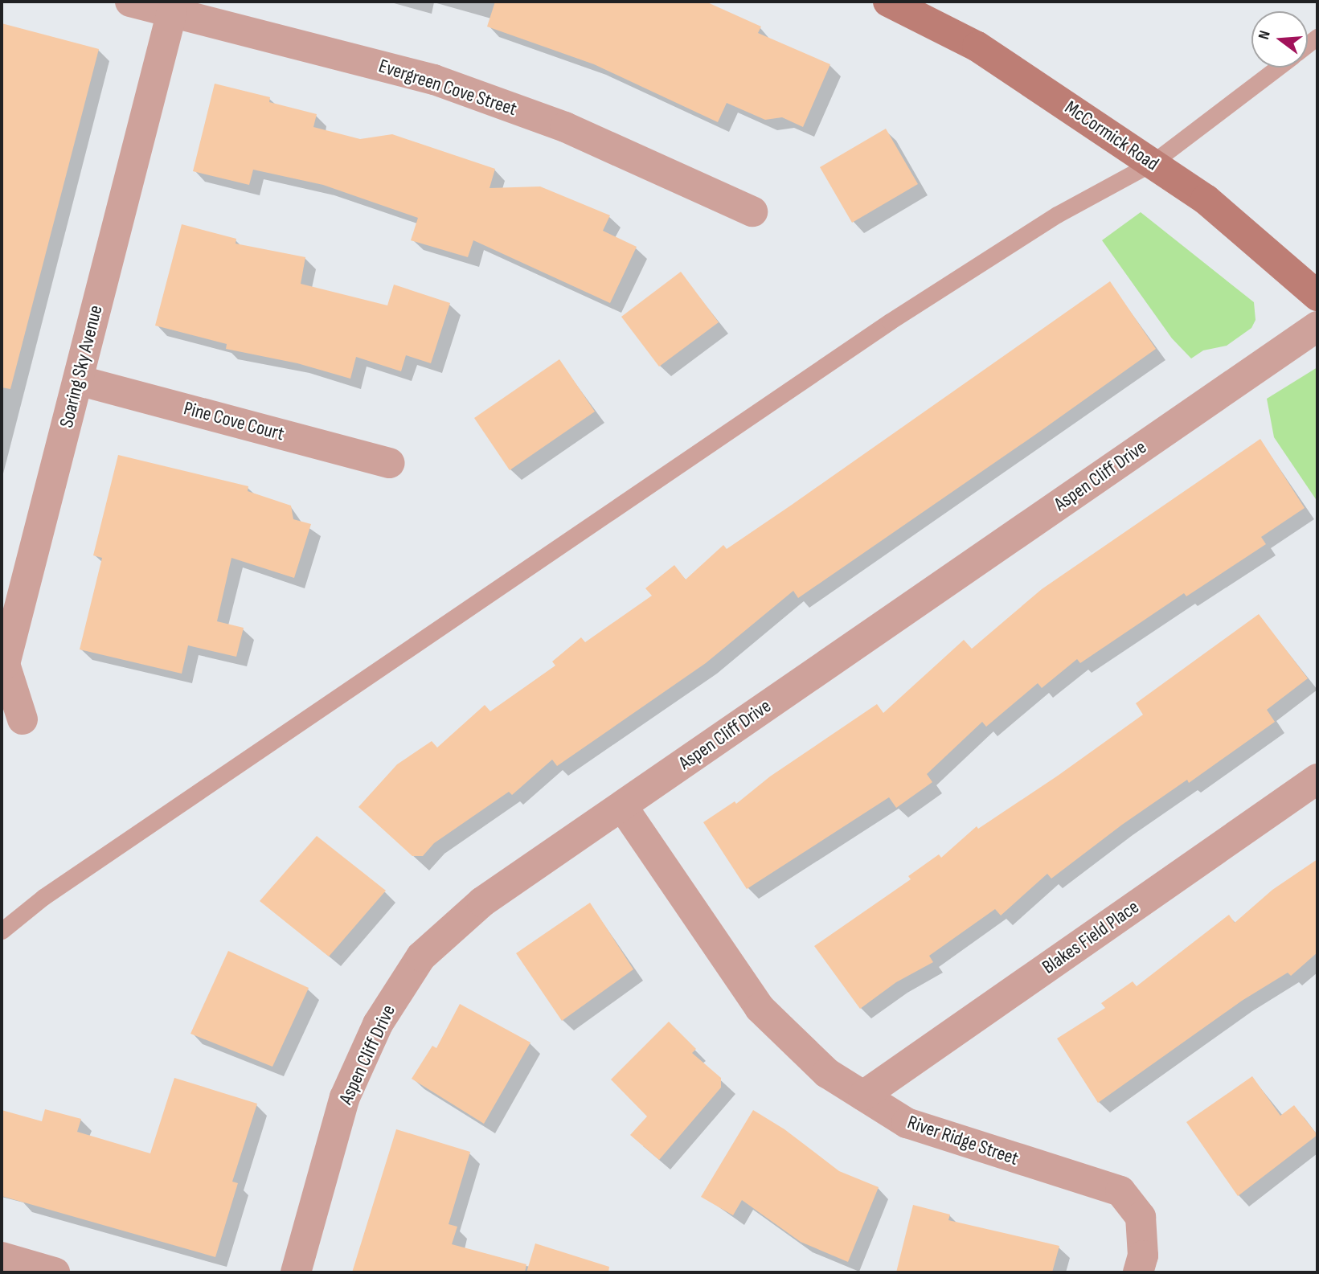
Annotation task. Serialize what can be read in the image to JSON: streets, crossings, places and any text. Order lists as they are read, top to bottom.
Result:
{
  "streets": {
    "street": [
      "Evergreen Cove Street",
      "McCormick Road",
      "Soaring Sky Avenue",
      "Pine Cove Court",
      "Aspen Cliff Drive",
      "Blakes Field Place",
      "River Ridge Street"
    ]
  },
  "crossings": [
    ["Evergreen Cove Street", "Soaring Sky Avenue"],
    ["Soaring Sky Avenue", "Pine Cove Court"],
    ["Aspen Cliff Drive", "River Ridge Street"],
    ["Blakes Field Place", "River Ridge Street"]
  ],
  "north": "left"
}
